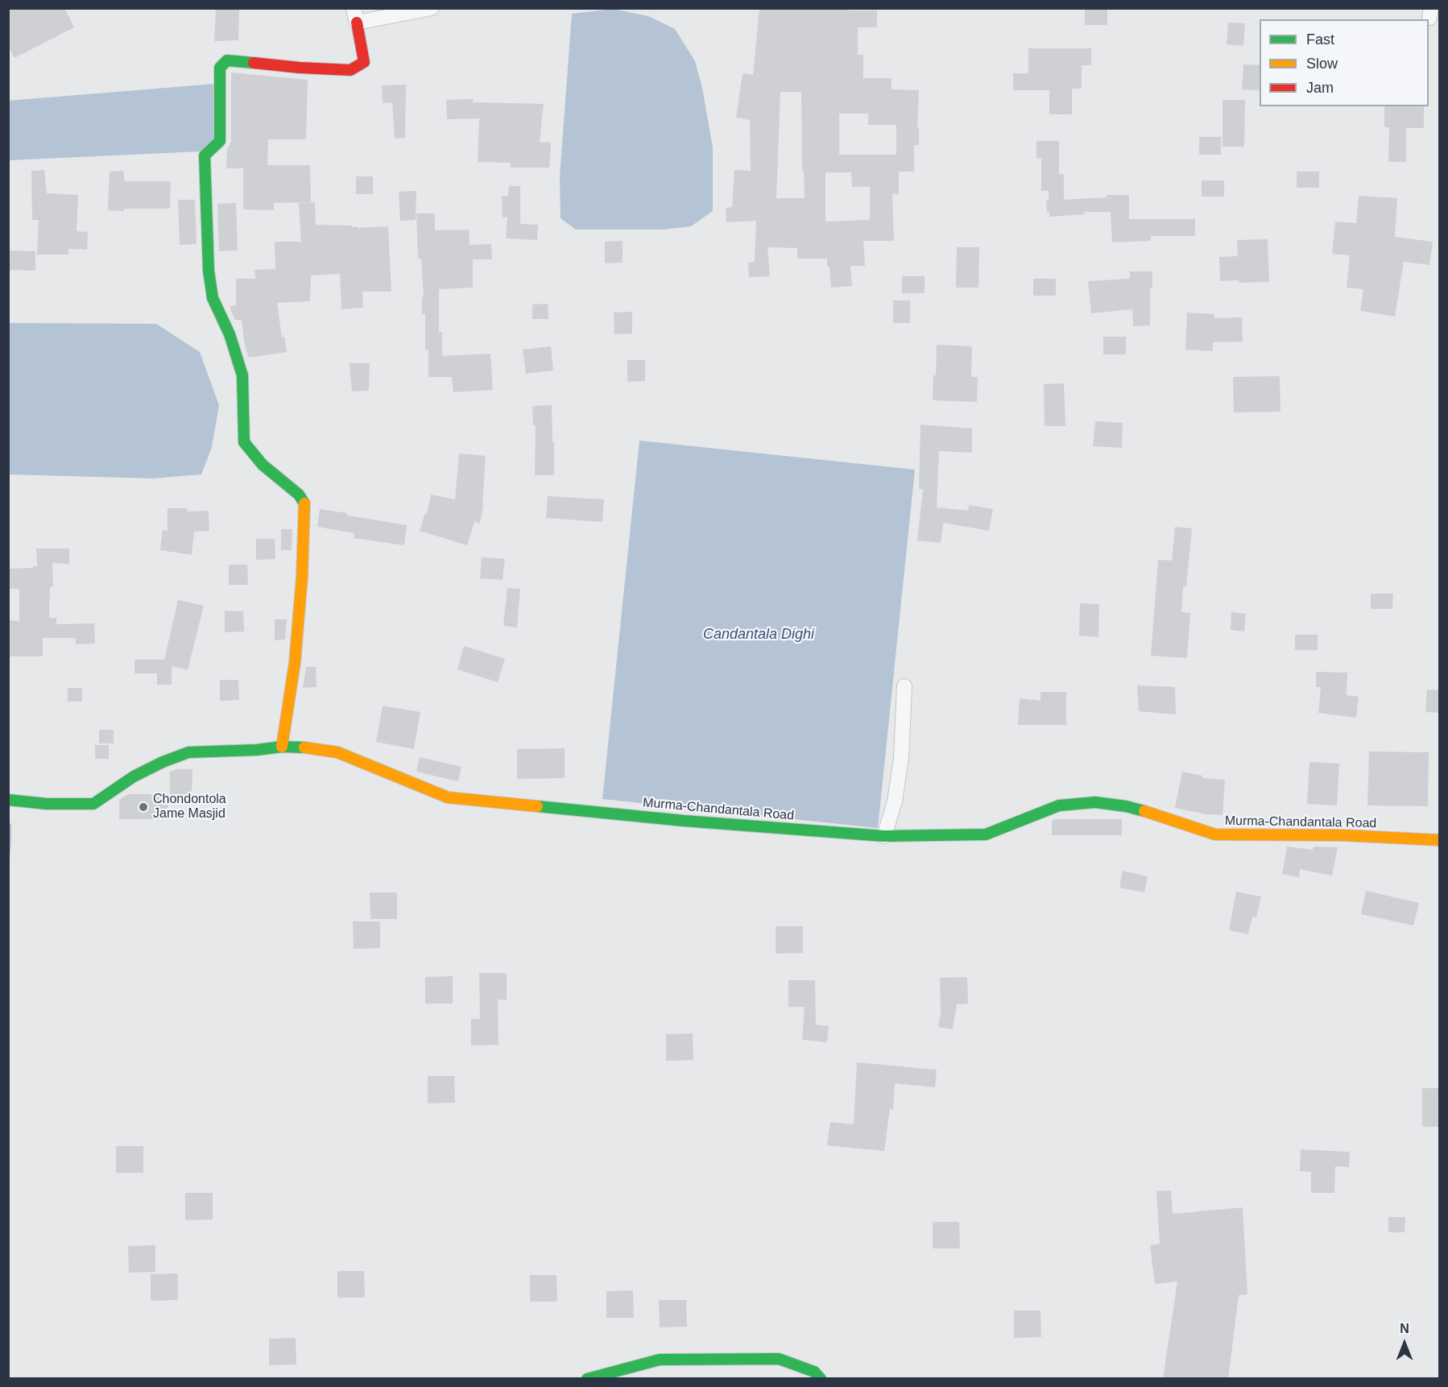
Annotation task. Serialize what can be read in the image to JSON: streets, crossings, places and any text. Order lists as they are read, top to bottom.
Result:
{
  "streets": {
    "street": ["Murma-Chandantala Road"]
  },
  "water": ["Candantala Dighi"],
  "places": ["Chondontola Jame Masjid"],
  "legend": ["Fast", "Slow", "Jam"],
  "north": "top"
}
